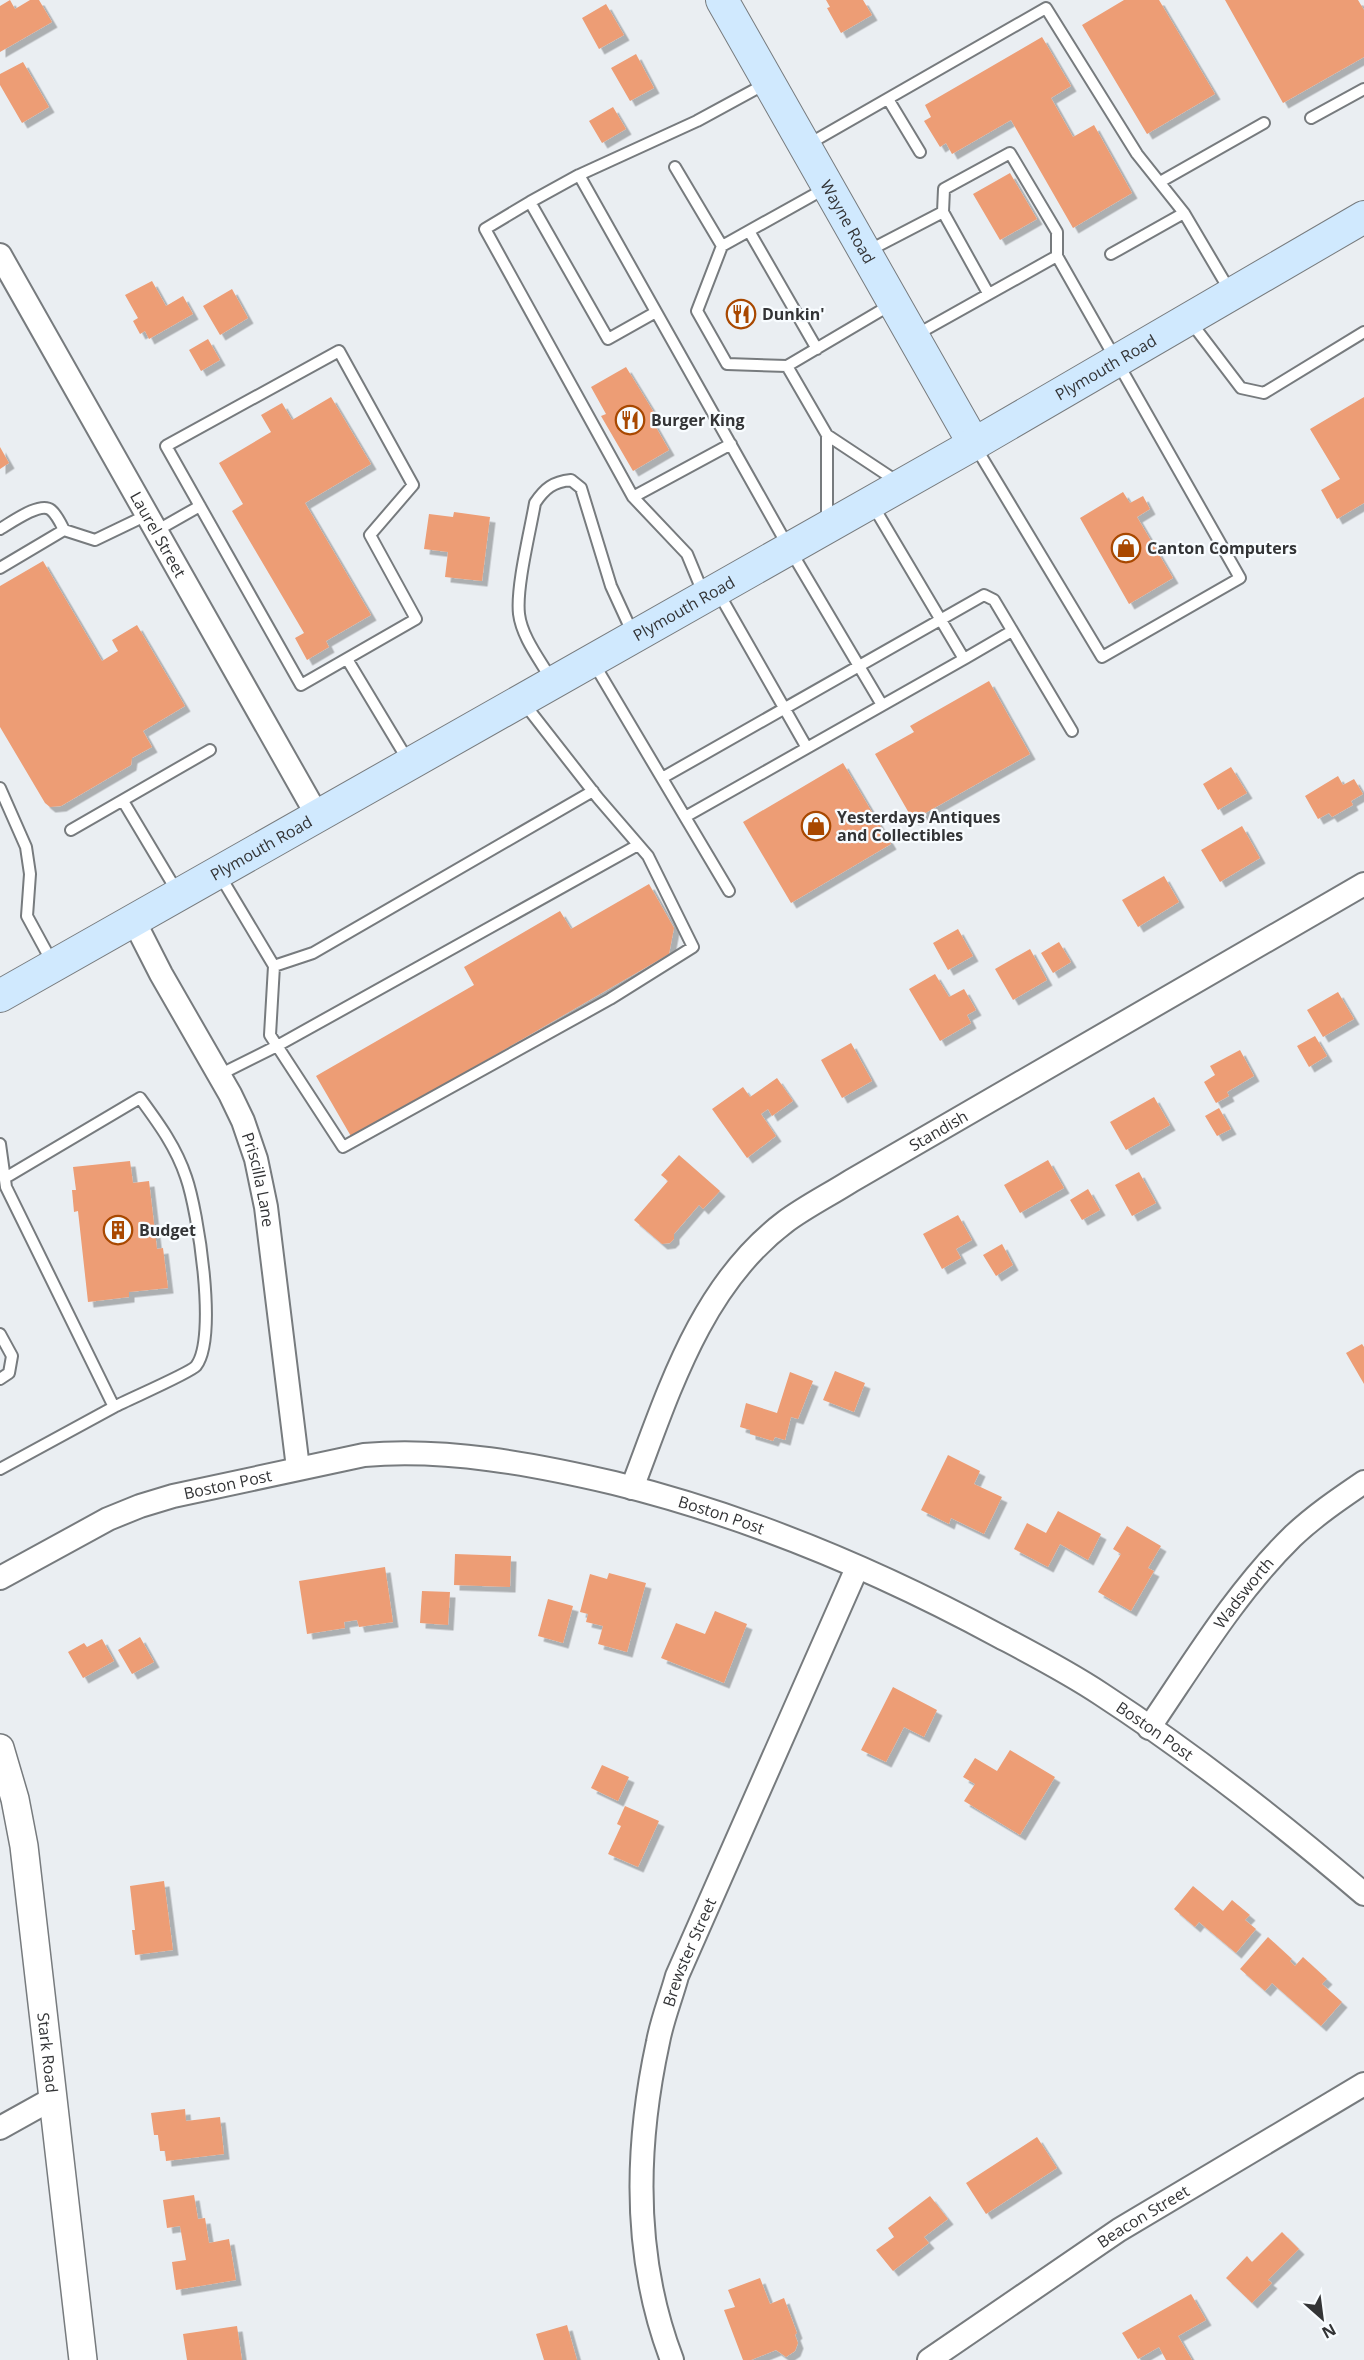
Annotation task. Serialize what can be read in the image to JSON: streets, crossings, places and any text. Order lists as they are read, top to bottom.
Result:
{
  "streets": {
    "main road": ["Wayne Road", "Plymouth Road"],
    "street": [
      "Laurel Street",
      "Standish",
      "Priscilla Lane",
      "Boston Post",
      "Wadsworth",
      "Brewster Street",
      "Stark Road",
      "Beacon Street"
    ]
  },
  "crossings": [
    ["Wayne Road", "Plymouth Road"],
    ["Plymouth Road", "Laurel Street"],
    ["Plymouth Road", "Priscilla Lane"],
    ["Standish", "Boston Post"],
    ["Priscilla Lane", "Boston Post"],
    ["Boston Post", "Wadsworth"],
    ["Boston Post", "Brewster Street"]
  ],
  "places": {
    "restaurant": ["Dunkin'", "Burger King"],
    "shop": ["Canton Computers", "Yesterdays Antiques and Collectibles"],
    "building": ["Budget"]
  },
  "north": "bottom right"
}
